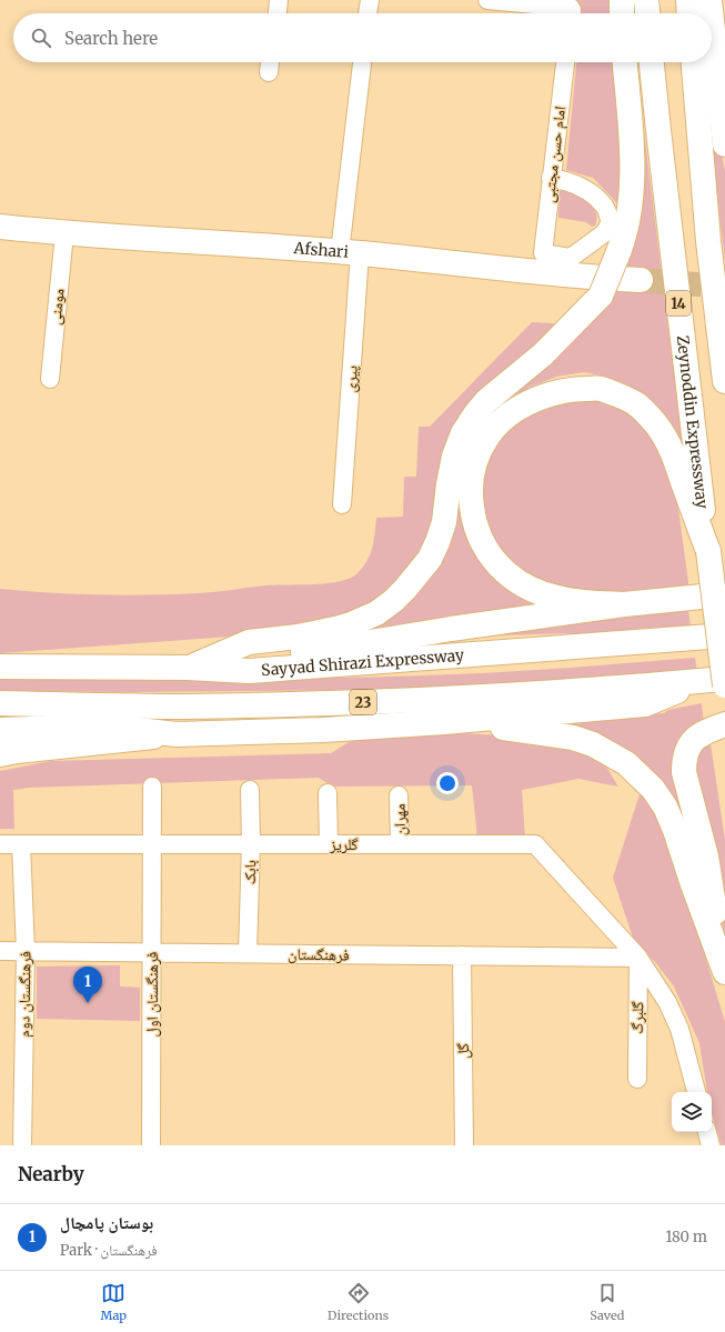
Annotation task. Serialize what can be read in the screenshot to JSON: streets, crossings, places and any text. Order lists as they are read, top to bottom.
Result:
{
  "streets": {
    "main road": [
      "Afshari",
      "14",
      "Zeynoddin Expressway",
      "Sayyad Shirazi Expressway",
      "23"
    ],
    "street": [
      "امام حسن مجتبی",
      "مومنی",
      "پیری",
      "مهران",
      "گلریز",
      "بابک",
      "فرهنگستان",
      "فرهنگستان دوم",
      "فرهنگستان اول",
      "گلبرگ",
      "گل"
    ]
  },
  "crossings": [
    ["Afshari", "مومنی"],
    ["Afshari", "پیری"],
    ["14", "Zeynoddin Expressway"],
    ["مهران", "گلریز"],
    ["گلریز", "بابک"],
    ["گلریز", "فرهنگستان"],
    ["گلریز", "فرهنگستان دوم"],
    ["گلریز", "فرهنگستان اول"],
    ["گلریز", "گلبرگ"],
    ["بابک", "فرهنگستان"],
    ["فرهنگستان", "فرهنگستان دوم"],
    ["فرهنگستان", "فرهنگستان اول"],
    ["فرهنگستان", "گلبرگ"],
    ["فرهنگستان", "گل"]
  ],
  "page": {
    "search": "Search here",
    "pins": "1",
    "heading": "Nearby",
    "list": [
      {
        "mark": "1",
        "name": "بوستان پامچال",
        "note": "Park · فرهنگستان",
        "value": "180 m"
      }
    ],
    "nav": ["Map", "Directions", "Saved"]
  }
}
